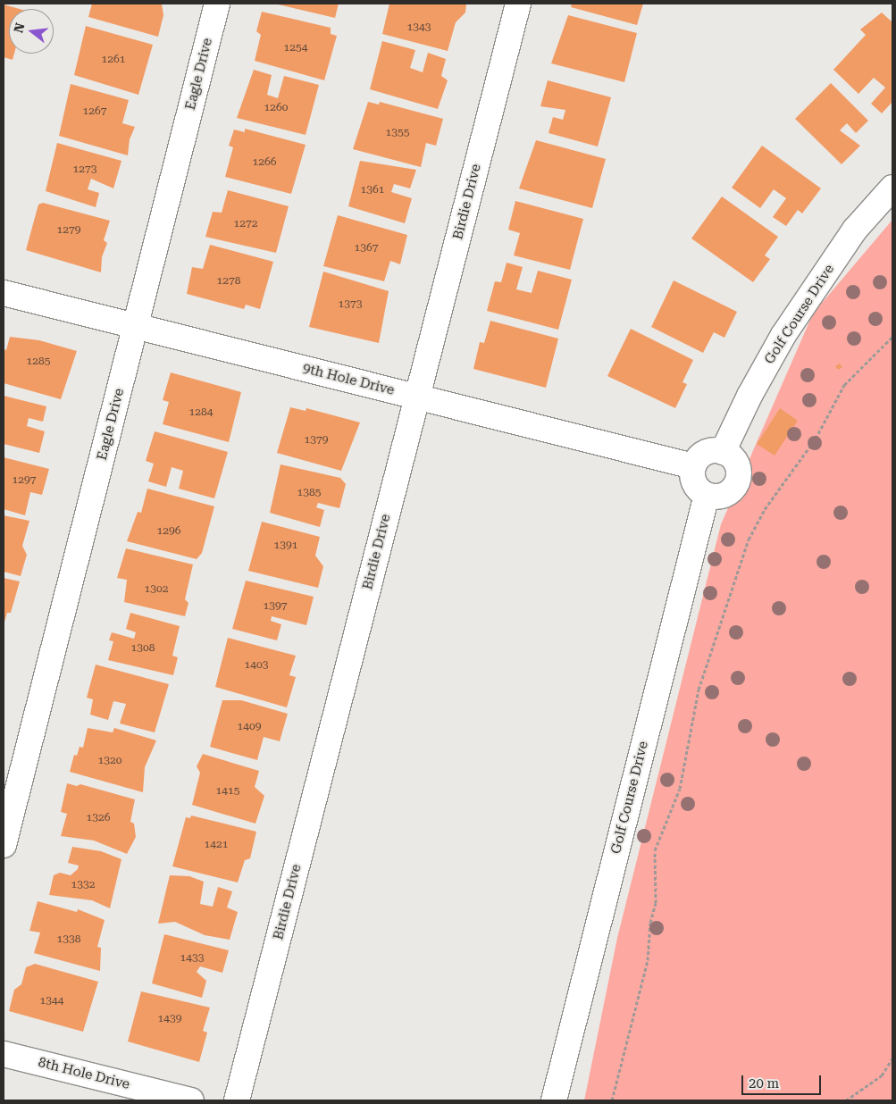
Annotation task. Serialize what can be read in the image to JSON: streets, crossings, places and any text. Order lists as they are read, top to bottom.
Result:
{
  "streets": {
    "street": [
      "Eagle Drive",
      "Birdie Drive",
      "Golf Course Drive",
      "9th Hole Drive",
      "8th Hole Drive"
    ]
  },
  "crossings": [
    ["Eagle Drive", "9th Hole Drive"],
    ["Birdie Drive", "9th Hole Drive"],
    ["Golf Course Drive", "9th Hole Drive"]
  ],
  "house_numbers": [
    "1343",
    "1254",
    "1261",
    "1260",
    "1267",
    "1355",
    "1266",
    "1273",
    "1361",
    "1272",
    "1279",
    "1367",
    "1278",
    "1373",
    "1285",
    "1284",
    "1379",
    "1297",
    "1385",
    "1296",
    "1391",
    "1302",
    "1397",
    "1308",
    "1403",
    "1409",
    "1320",
    "1415",
    "1326",
    "1421",
    "1332",
    "1338",
    "1433",
    "1344",
    "1439"
  ],
  "scale_bar": "20 m",
  "north": "left"
}
